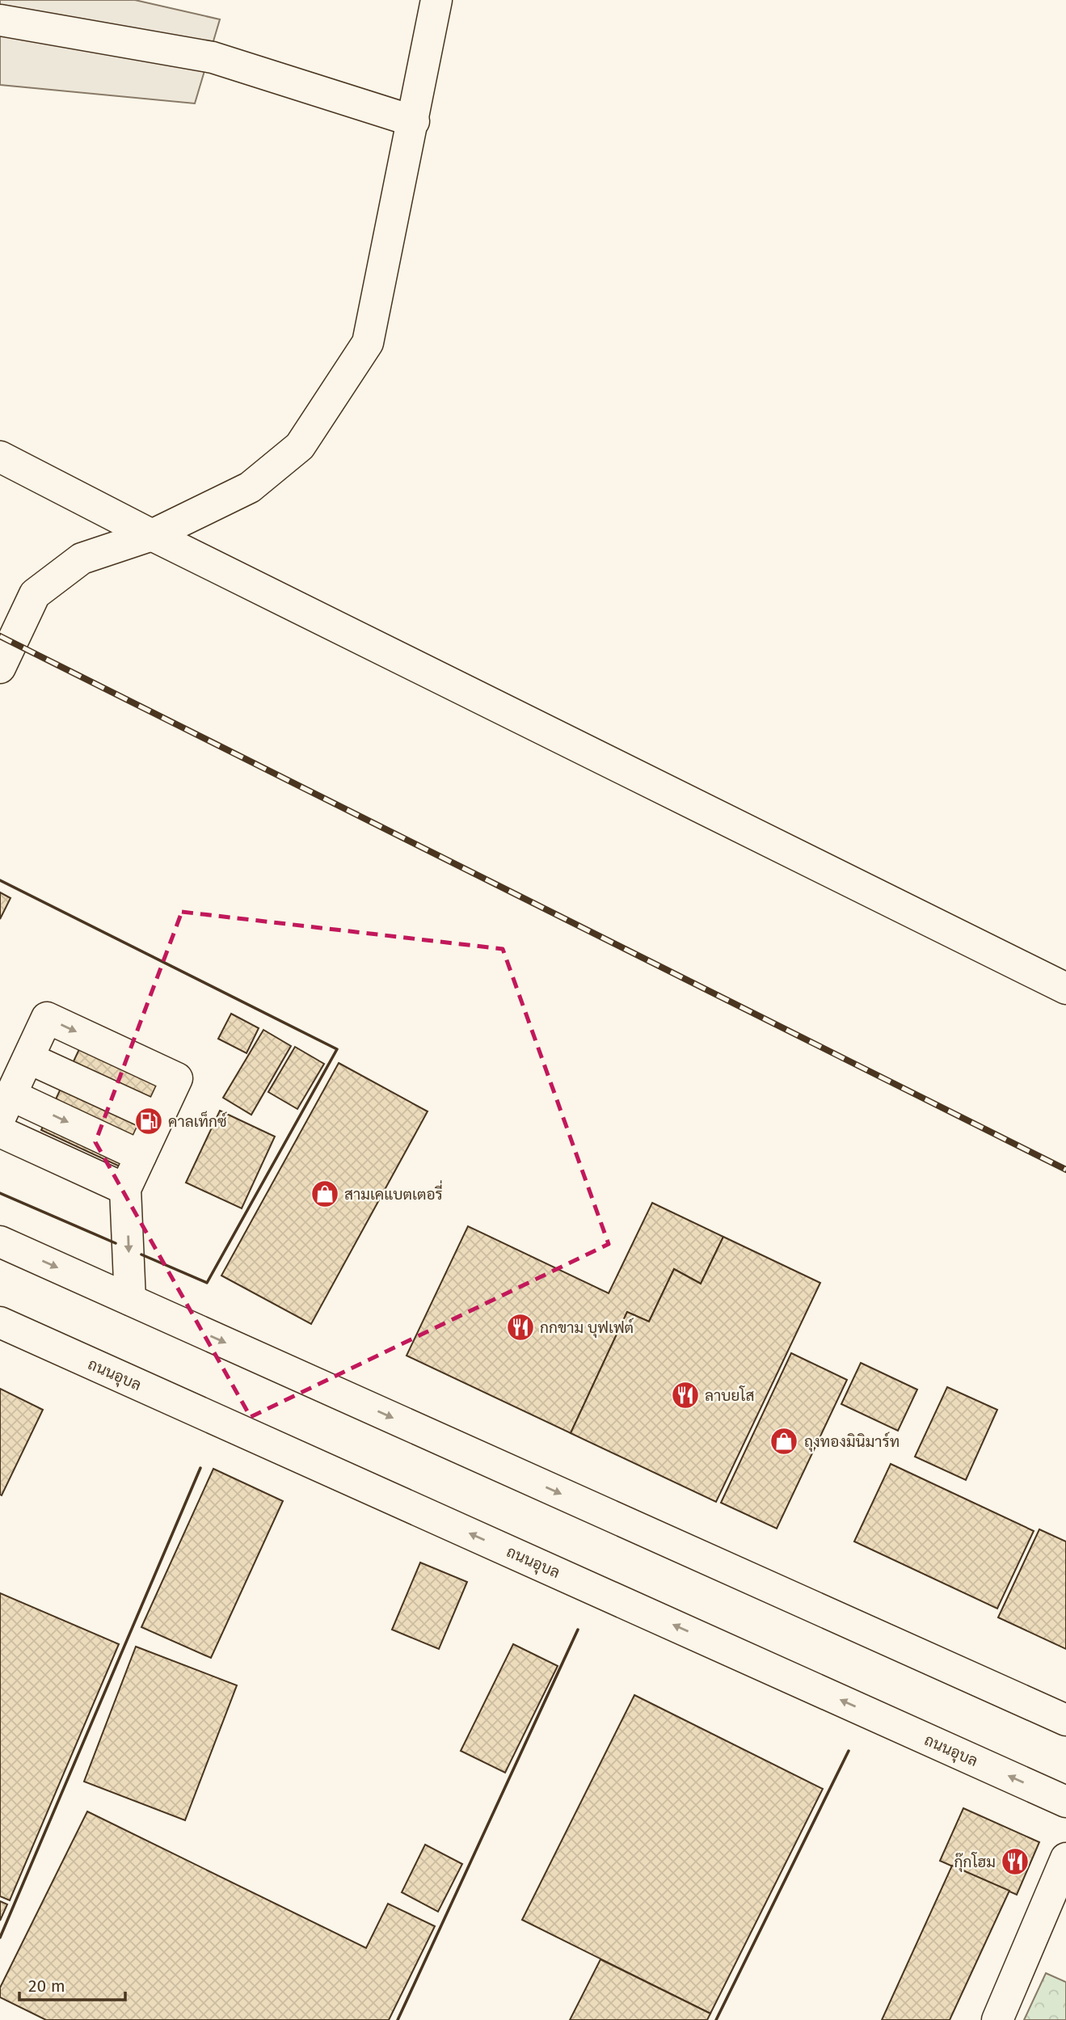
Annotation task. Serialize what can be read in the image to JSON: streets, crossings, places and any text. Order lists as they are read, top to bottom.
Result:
{
  "streets": {
    "main road": ["ถนนอุบล"]
  },
  "places": {
    "fuel station": ["คาลเท็กซ์"],
    "shop": ["สามเคแบตเตอรี่", "ถุงทองมินิมาร์ท"],
    "restaurant": ["กกขาม บุฟเฟต์", "ลาบยโส", "กุ๊กโฮม"]
  },
  "scale_bar": "20 m"
}
